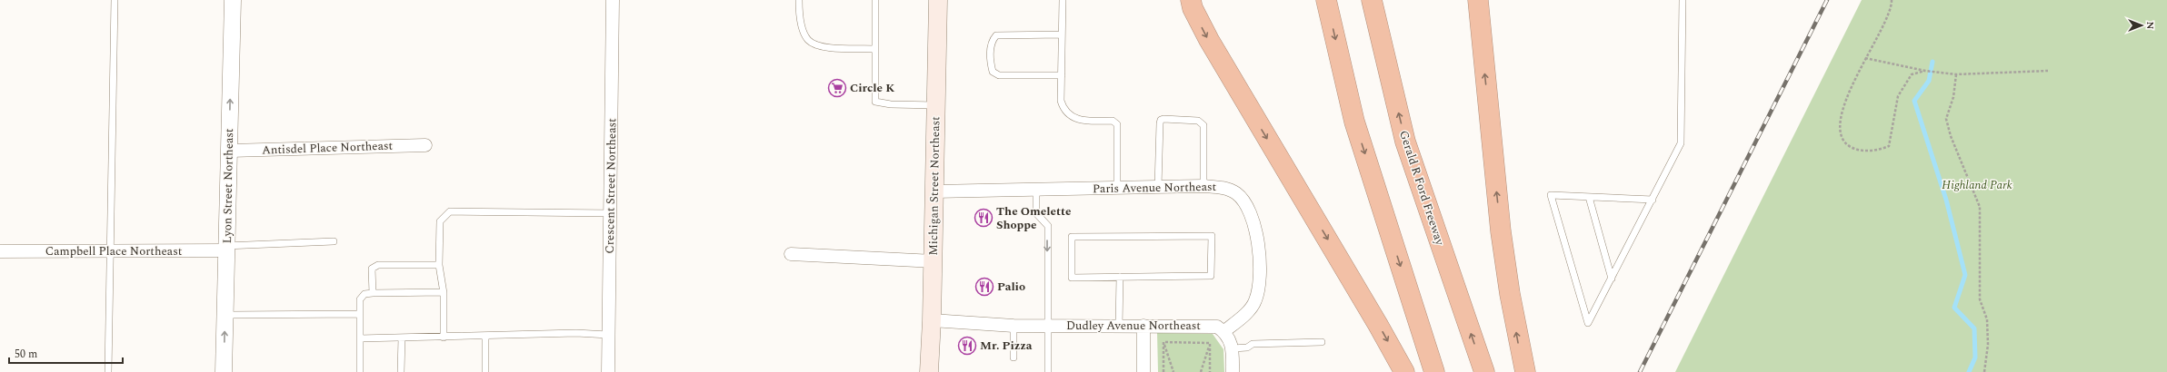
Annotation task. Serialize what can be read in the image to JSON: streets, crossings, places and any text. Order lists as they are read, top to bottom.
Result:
{
  "streets": {
    "highway": ["Gerald R Ford Freeway"],
    "main road": ["Michigan Street Northeast"],
    "street": [
      "Antisdel Place Northeast",
      "Lyon Street Northeast",
      "Crescent Street Northeast",
      "Paris Avenue Northeast",
      "Campbell Place Northeast",
      "Dudley Avenue Northeast"
    ]
  },
  "crossings": [
    ["Antisdel Place Northeast", "Lyon Street Northeast"],
    ["Lyon Street Northeast", "Campbell Place Northeast"],
    ["Michigan Street Northeast", "Paris Avenue Northeast"],
    ["Michigan Street Northeast", "Dudley Avenue Northeast"],
    ["Paris Avenue Northeast", "Dudley Avenue Northeast"]
  ],
  "one_way": ["Lyon Street Northeast"],
  "parks": ["Highland Park"],
  "places": {
    "supermarket": ["Circle K"],
    "restaurant": ["The Omelette Shoppe", "Palio", "Mr. Pizza"]
  },
  "scale_bar": "50 m",
  "north": "right"
}
